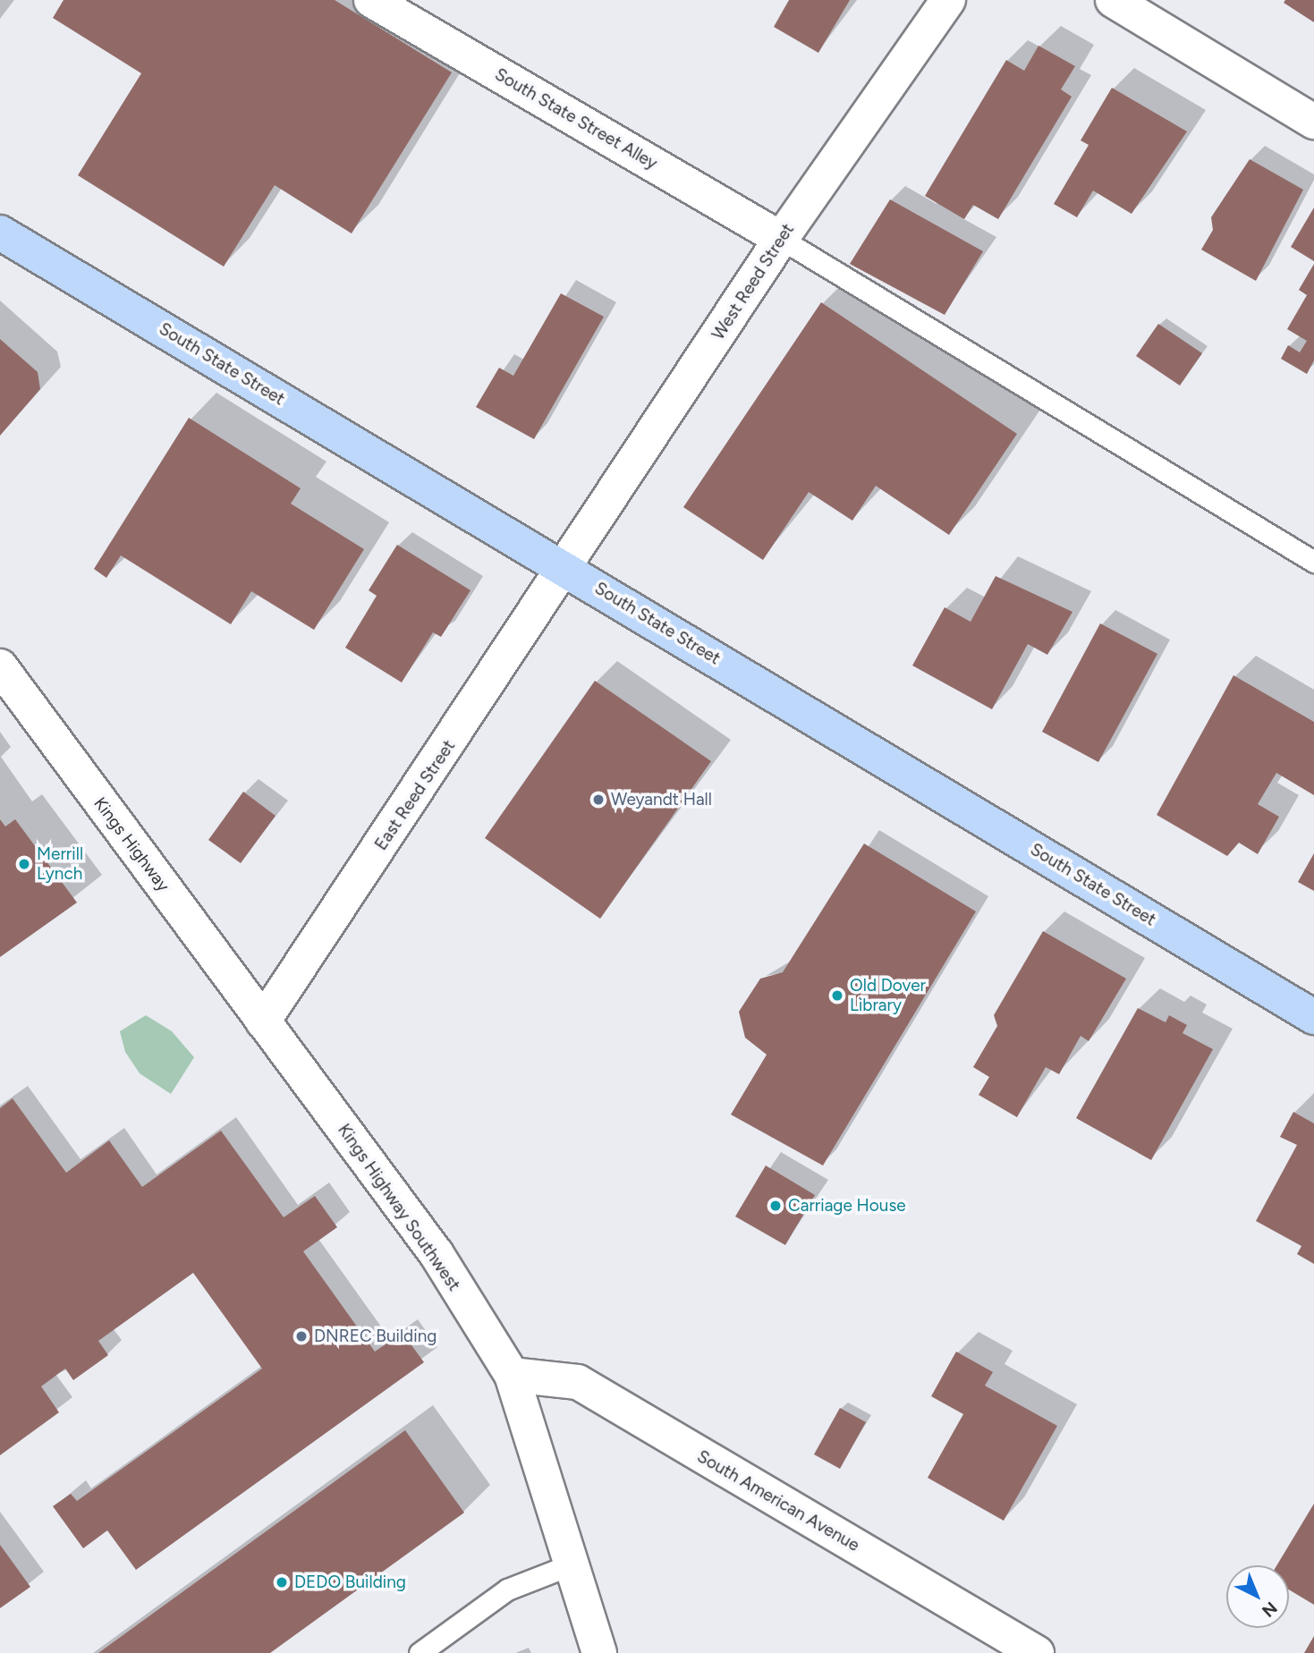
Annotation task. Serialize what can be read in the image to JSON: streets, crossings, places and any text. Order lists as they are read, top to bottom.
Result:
{
  "streets": {
    "main road": ["South State Street"],
    "street": [
      "South State Street Alley",
      "West Reed Street",
      "East Reed Street",
      "Kings Highway",
      "Kings Highway Southwest",
      "South American Avenue"
    ]
  },
  "crossings": [
    ["South State Street Alley", "West Reed Street"],
    ["West Reed Street", "South State Street"],
    ["West Reed Street", "East Reed Street"],
    ["South State Street", "East Reed Street"],
    ["East Reed Street", "Kings Highway"],
    ["East Reed Street", "Kings Highway Southwest"],
    ["Kings Highway", "Kings Highway Southwest"],
    ["Kings Highway Southwest", "South American Avenue"]
  ],
  "places": [
    "Weyandt Hall",
    "Merrill Lynch",
    "Old Dover Library",
    "Carriage House",
    "DNREC Building",
    "DEDO Building"
  ],
  "north": "bottom right"
}
